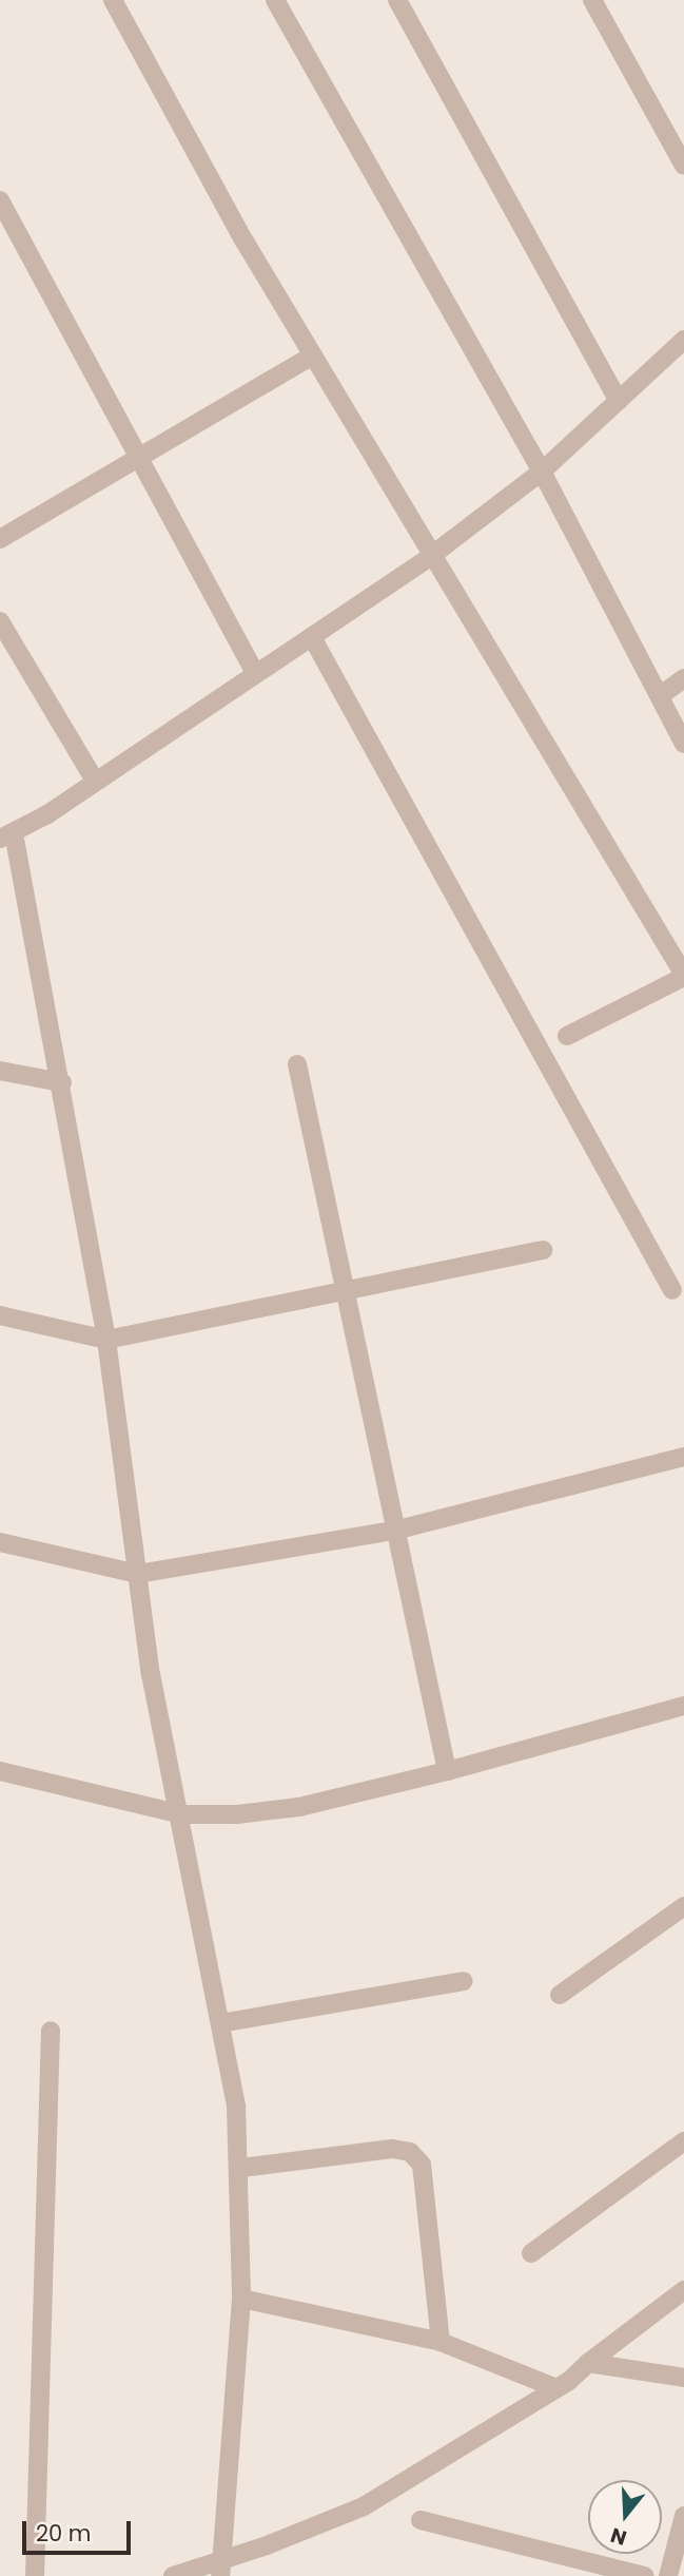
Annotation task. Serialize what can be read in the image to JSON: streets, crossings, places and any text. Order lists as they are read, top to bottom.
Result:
{
  "scale_bar": "20 m",
  "north": "bottom"
}
